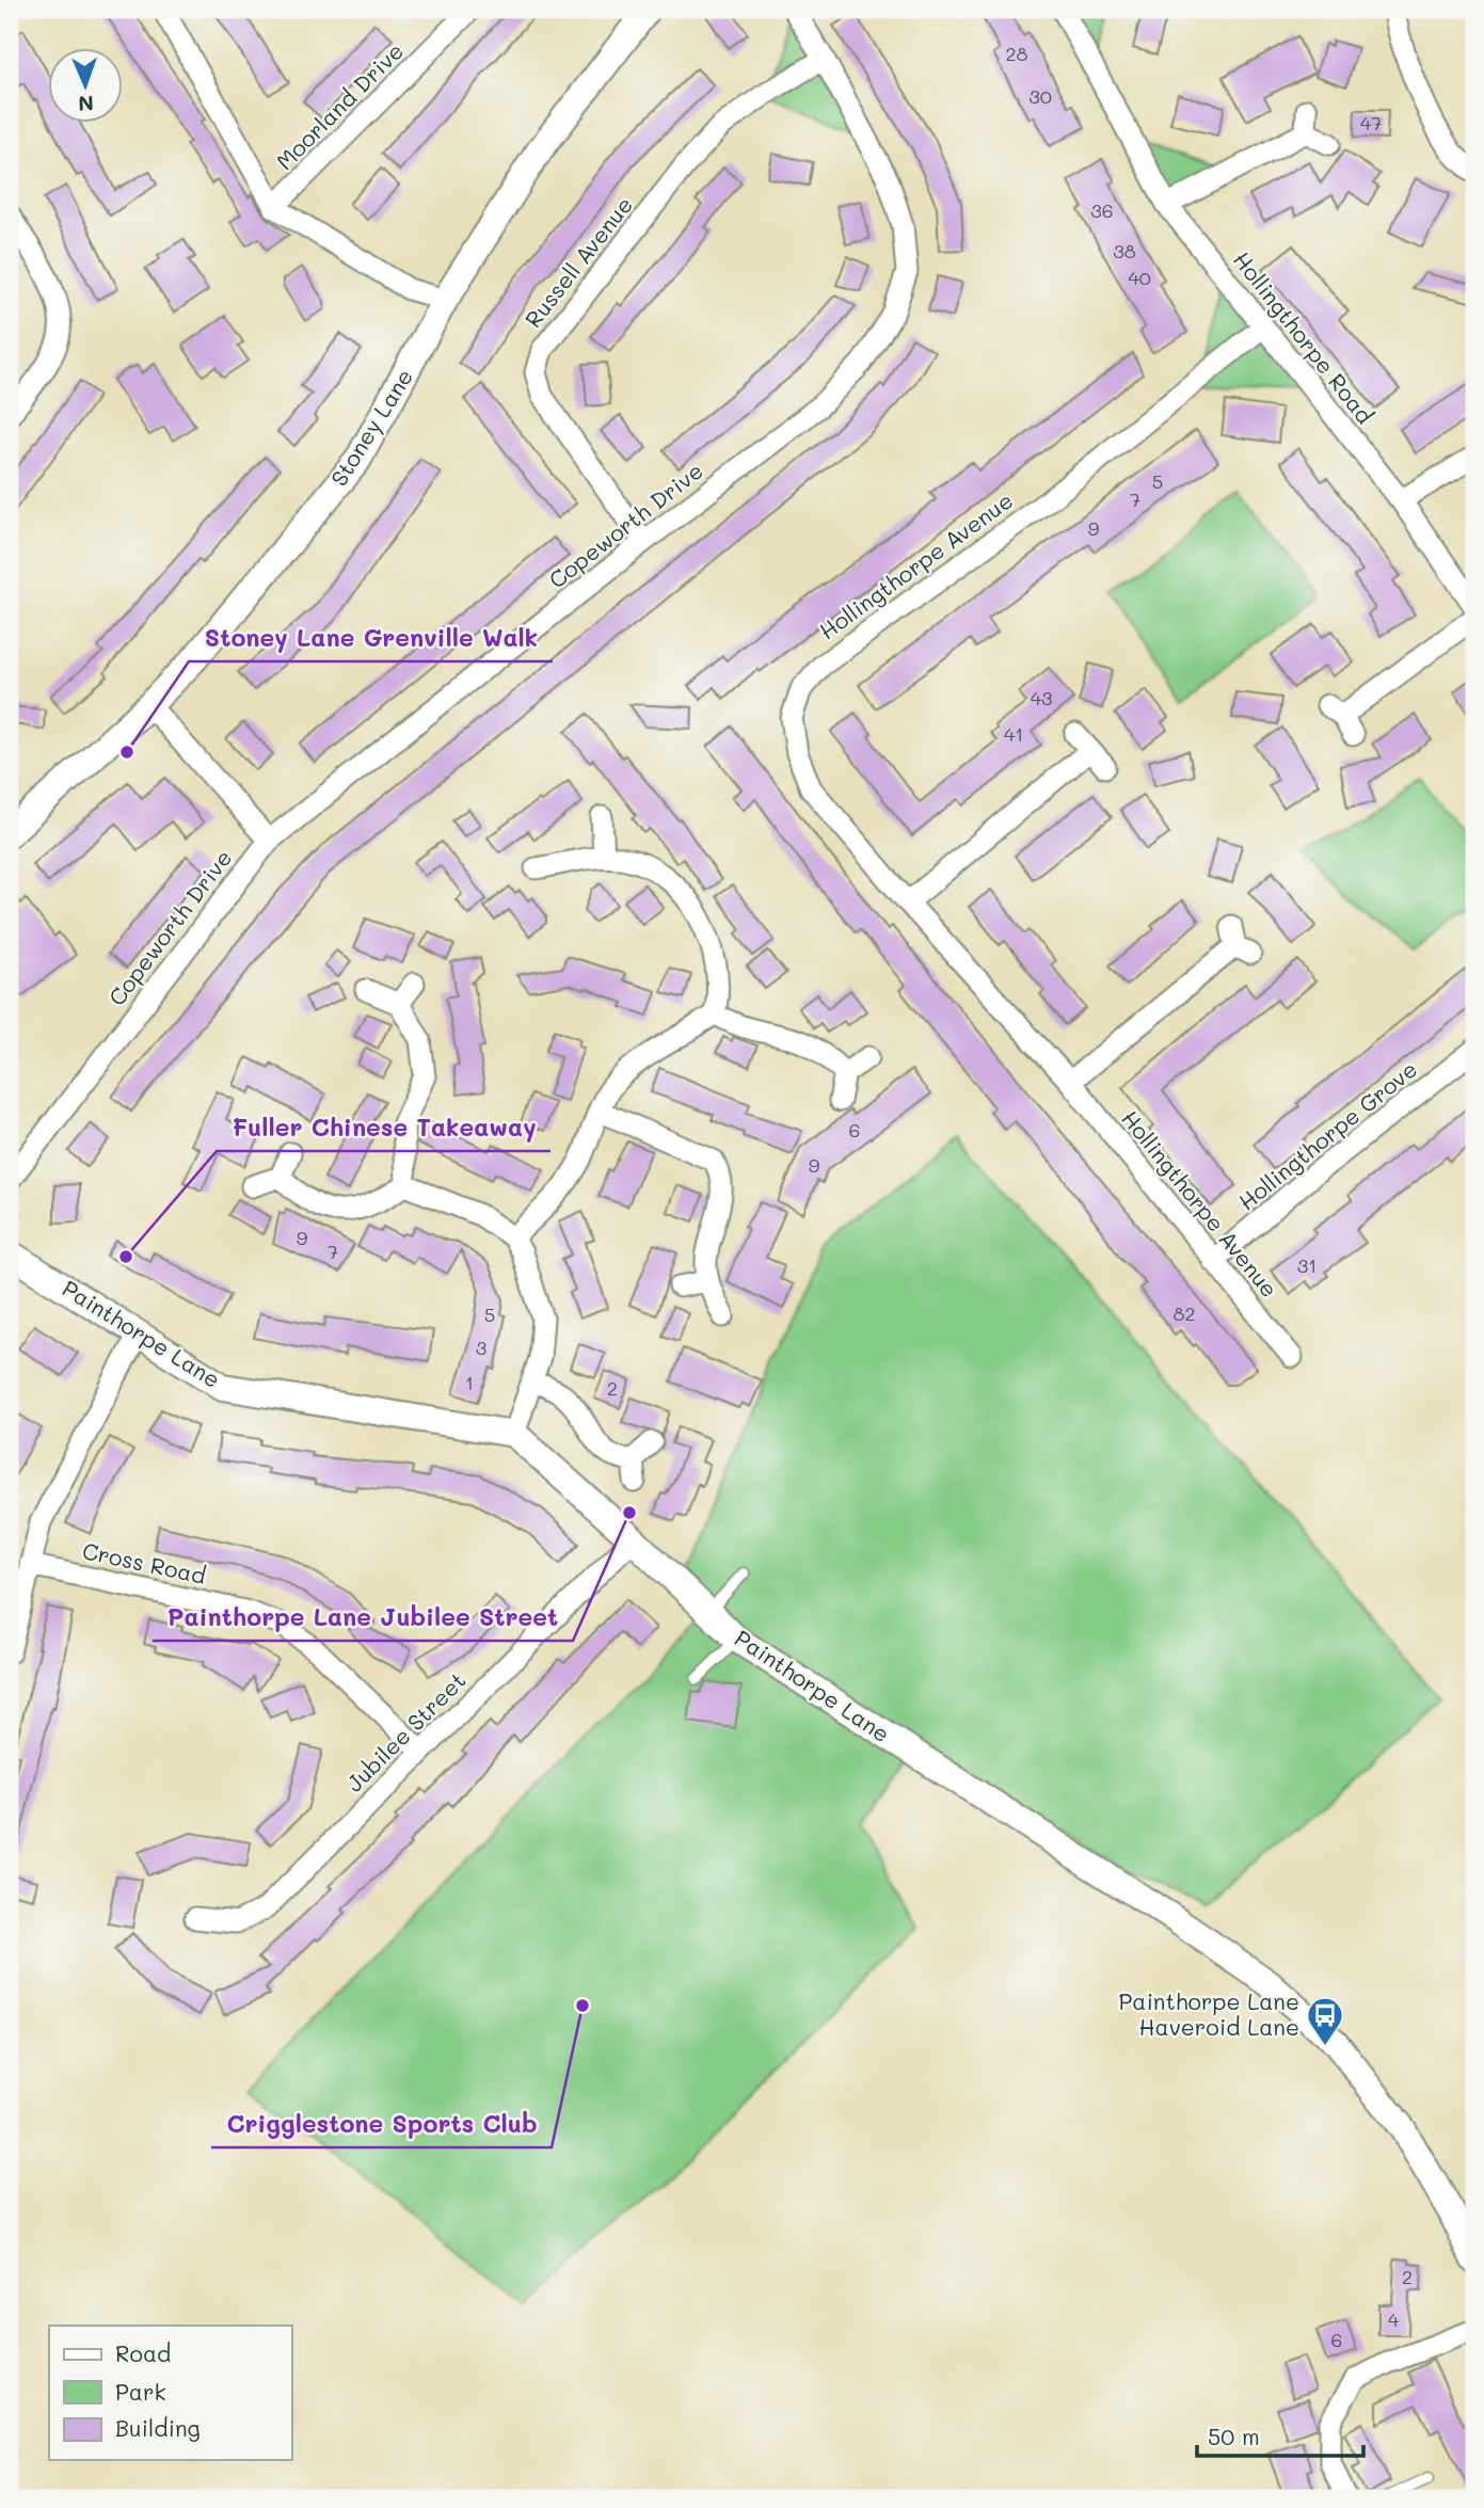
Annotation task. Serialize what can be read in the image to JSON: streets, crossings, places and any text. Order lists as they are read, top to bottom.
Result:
{
  "streets": {
    "street": [
      "Moorland Drive",
      "Russell Avenue",
      "Hollingthorpe Road",
      "Stoney Lane",
      "Copeworth Drive",
      "Hollingthorpe Avenue",
      "Hollingthorpe Grove",
      "Painthorpe Lane",
      "Cross Road",
      "Jubilee Street"
    ]
  },
  "crossings": [
    ["Russell Avenue", "Copeworth Drive"],
    ["Hollingthorpe Road", "Hollingthorpe Avenue"],
    ["Hollingthorpe Avenue", "Hollingthorpe Grove"],
    ["Painthorpe Lane", "Jubilee Street"],
    ["Cross Road", "Jubilee Street"]
  ],
  "places": {
    "other": [
      "Stoney Lane Grenville Walk",
      "Fuller Chinese Takeaway",
      "Painthorpe Lane Jubilee Street",
      "Crigglestone Sports Club"
    ],
    "bus stop": ["Painthorpe Lane Haveroid Lane"]
  },
  "house_numbers": [
    "28",
    "30",
    "47",
    "36",
    "38",
    "40",
    "5",
    "7",
    "9",
    "43",
    "41",
    "6",
    "9",
    "9",
    "7",
    "31",
    "82",
    "5",
    "3",
    "1",
    "2",
    "2",
    "4",
    "6"
  ],
  "legend": ["Road", "Park", "Building"],
  "scale_bar": "50 m",
  "north": "bottom"
}
